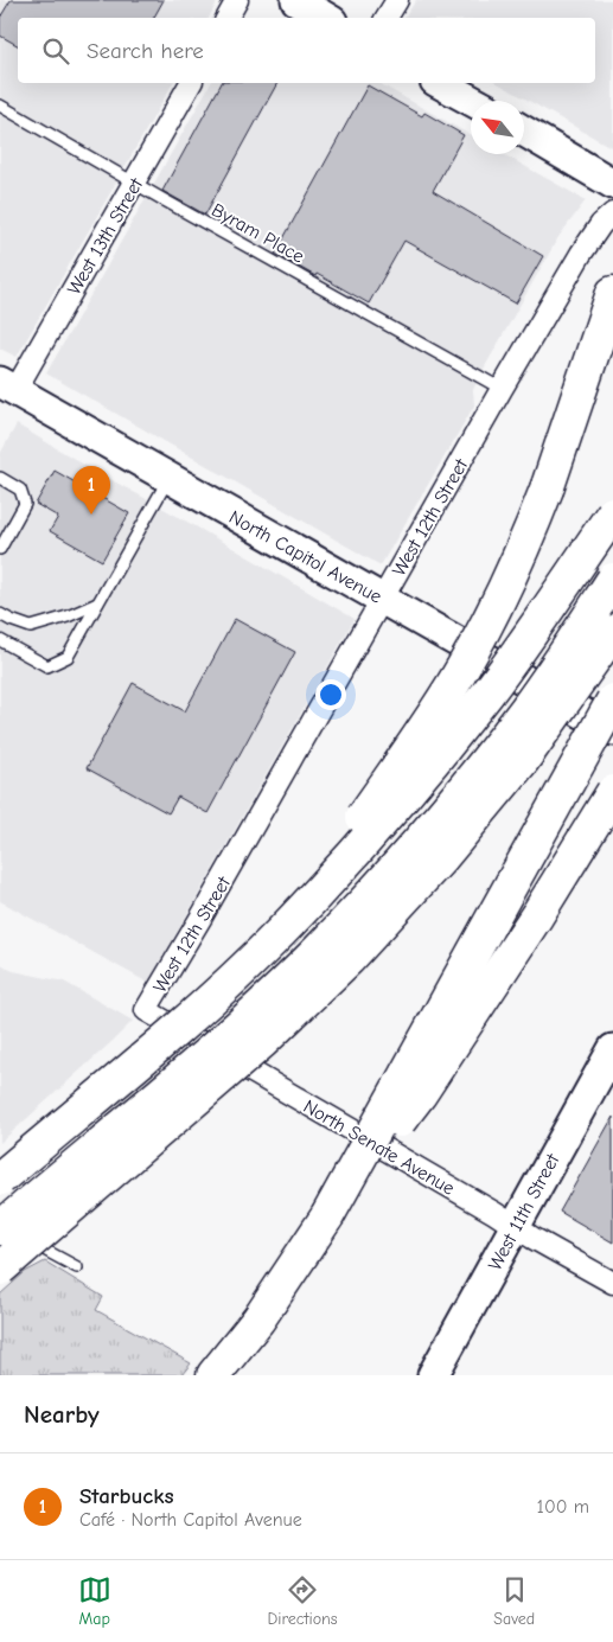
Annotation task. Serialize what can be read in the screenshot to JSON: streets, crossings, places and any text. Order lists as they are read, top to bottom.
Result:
{
  "streets": {
    "main road": ["North Capitol Avenue", "West 11th Street"],
    "street": ["West 13th Street", "West 12th Street", "North Senate Avenue"],
    "lane": ["Byram Place"]
  },
  "crossings": [
    ["Byram Place", "West 13th Street"],
    ["Byram Place", "West 12th Street"],
    ["West 13th Street", "North Capitol Avenue"],
    ["West 12th Street", "North Capitol Avenue"],
    ["West 12th Street", "North Senate Avenue"],
    ["North Senate Avenue", "West 11th Street"]
  ],
  "north": "top left",
  "page": {
    "search": "Search here",
    "pins": "1",
    "heading": "Nearby",
    "list": [
      {
        "mark": "1",
        "name": "Starbucks",
        "note": "Café · North Capitol Avenue",
        "value": "100 m"
      }
    ],
    "nav": ["Map", "Directions", "Saved"]
  }
}
